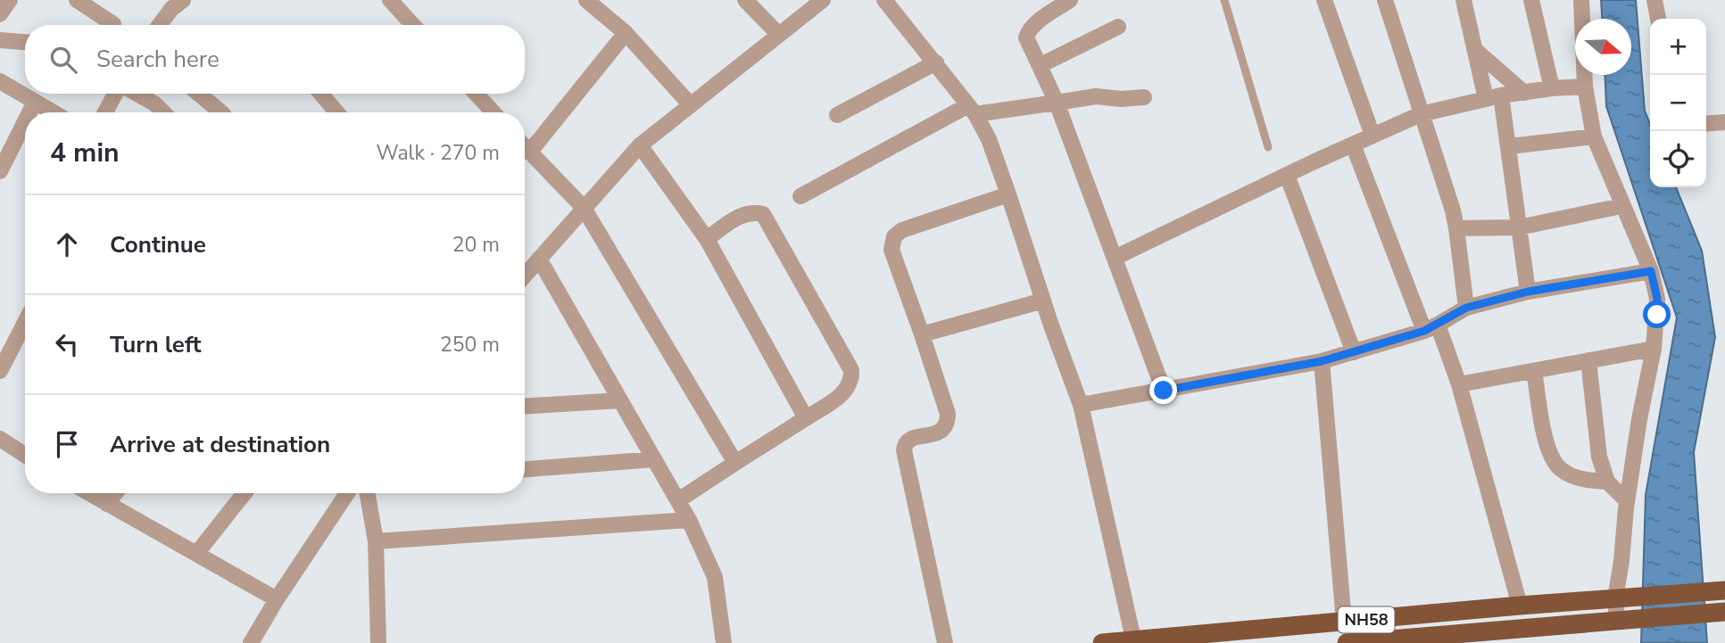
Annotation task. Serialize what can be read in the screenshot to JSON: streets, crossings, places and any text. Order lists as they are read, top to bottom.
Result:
{
  "streets": {
    "highway": ["NH58"]
  },
  "north": "right",
  "page": {
    "map_buttons": ["+", "−"],
    "search": "Search here",
    "heading": ["4 min", "Walk · 270 m"],
    "list": [
      ["Continue", "20 m"],
      ["Turn left", "250 m"],
      "Arrive at destination"
    ]
  }
}
